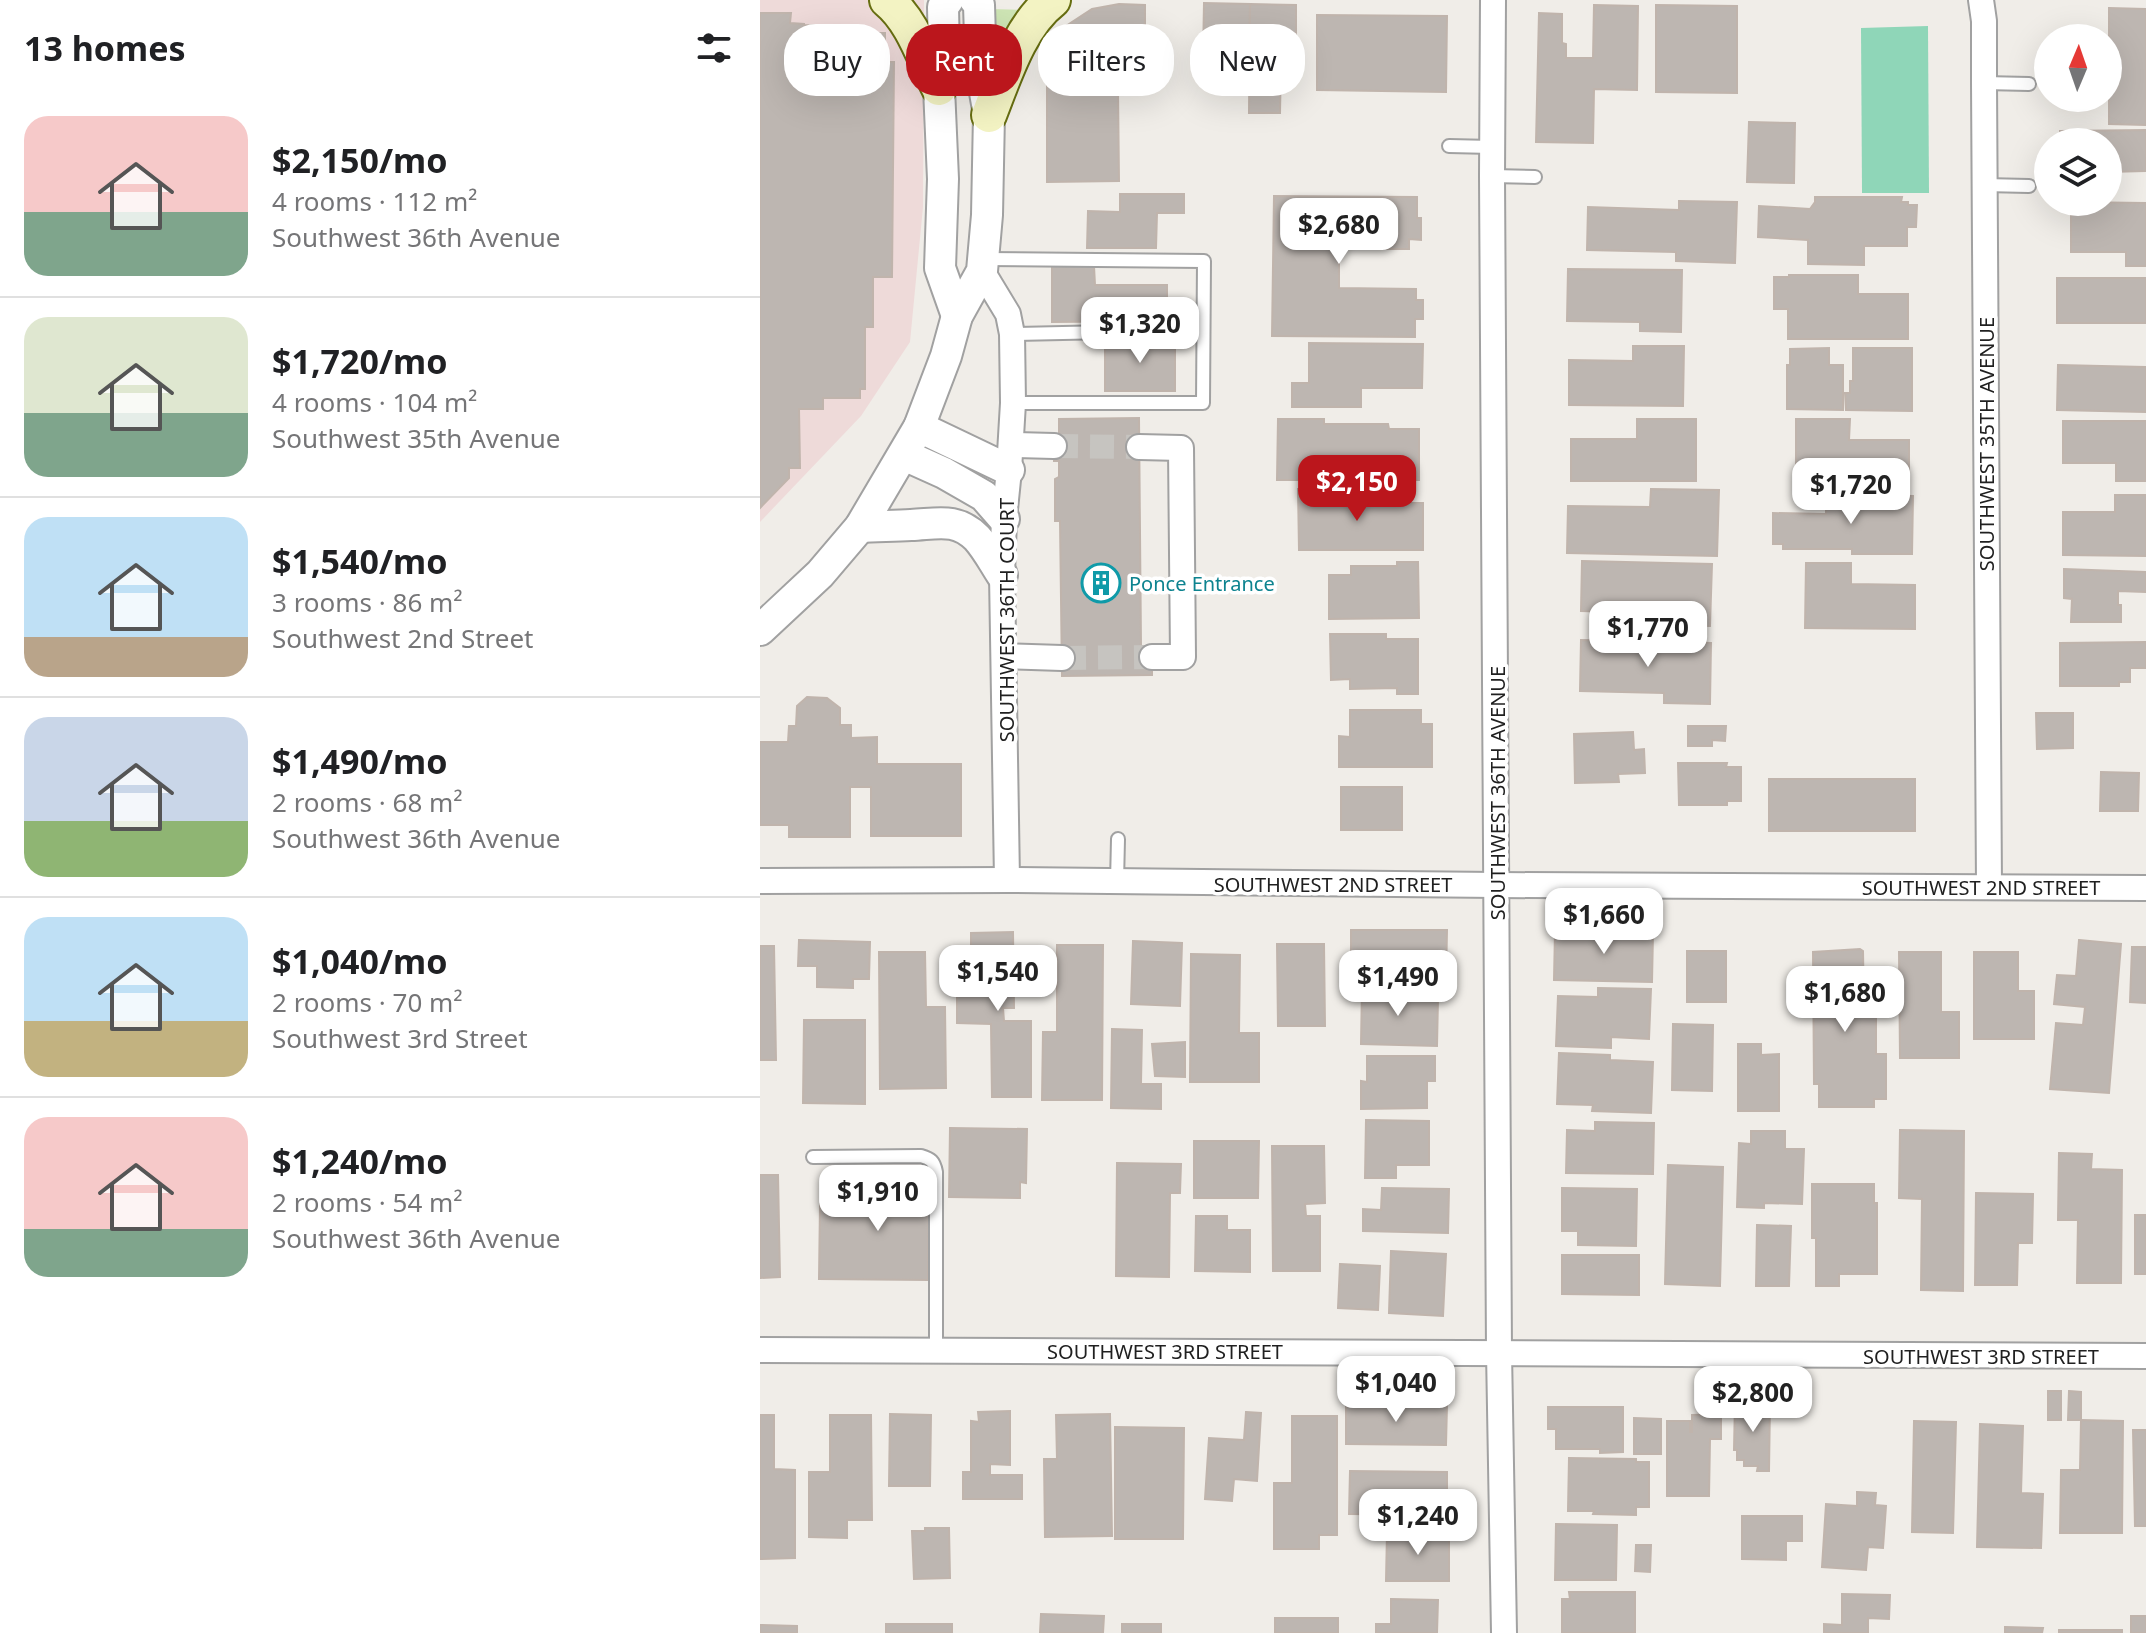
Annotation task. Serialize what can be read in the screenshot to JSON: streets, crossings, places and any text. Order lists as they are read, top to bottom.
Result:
{
  "streets": {
    "street": [
      "SOUTHWEST 35TH AVENUE",
      "SOUTHWEST 36TH COURT",
      "SOUTHWEST 36TH AVENUE",
      "SOUTHWEST 2ND STREET",
      "SOUTHWEST 3RD STREET"
    ]
  },
  "crossings": [
    ["SOUTHWEST 35TH AVENUE", "SOUTHWEST 2ND STREET"],
    ["SOUTHWEST 36TH COURT", "SOUTHWEST 2ND STREET"],
    ["SOUTHWEST 36TH AVENUE", "SOUTHWEST 2ND STREET"],
    ["SOUTHWEST 36TH AVENUE", "SOUTHWEST 3RD STREET"]
  ],
  "places": {
    "building": ["Ponce Entrance"]
  },
  "north": "top",
  "page": {
    "heading": "13 homes",
    "chip": [
      "Buy",
      "Rent",
      "Filters",
      "New"
    ],
    "list": [
      {
        "name": "$2,150/mo",
        "note": "4 rooms · 112 m² · Southwest 36th Avenue"
      },
      {
        "name": "$1,720/mo",
        "note": "4 rooms · 104 m² · Southwest 35th Avenue"
      },
      {
        "name": "$1,540/mo",
        "note": "3 rooms · 86 m² · Southwest 2nd Street"
      },
      {
        "name": "$1,490/mo",
        "note": "2 rooms · 68 m² · Southwest 36th Avenue"
      },
      {
        "name": "$1,040/mo",
        "note": "2 rooms · 70 m² · Southwest 3rd Street"
      },
      {
        "name": "$1,240/mo",
        "note": "2 rooms · 54 m² · Southwest 36th Avenue"
      }
    ],
    "price": [
      "$2,680",
      "$1,320",
      "$2,150",
      "$1,720",
      "$1,770",
      "$1,660",
      "$1,540",
      "$1,490",
      "$1,680",
      "$1,910",
      "$1,040",
      "$2,800",
      "$1,240"
    ]
  }
}
